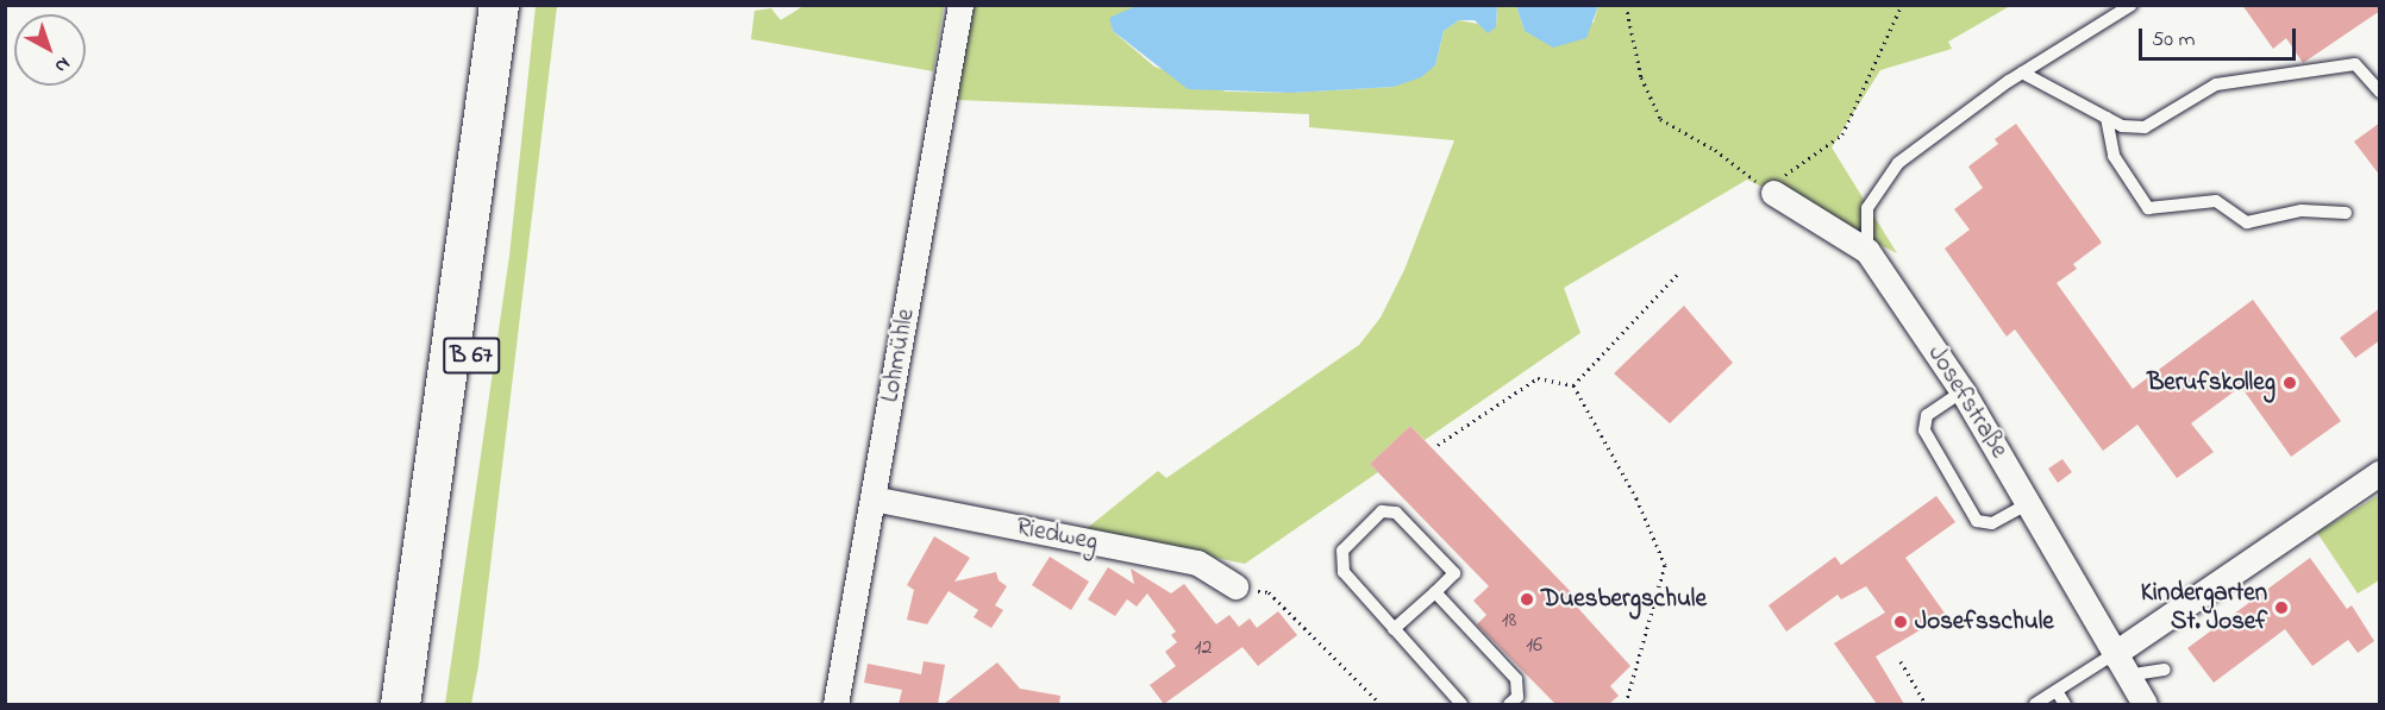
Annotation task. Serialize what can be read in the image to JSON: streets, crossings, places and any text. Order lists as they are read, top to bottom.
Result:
{
  "streets": {
    "highway": ["B 67"],
    "street": ["Lohmühle", "Josefstraße", "Riedweg"]
  },
  "crossings": [
    ["Lohmühle", "Riedweg"]
  ],
  "places": [
    "Berufskolleg",
    "Duesbergschule",
    "Kindergarten St. Josef",
    "Josefsschule"
  ],
  "house_numbers": ["18", "16", "12"],
  "scale_bar": "50 m",
  "north": "bottom right"
}
